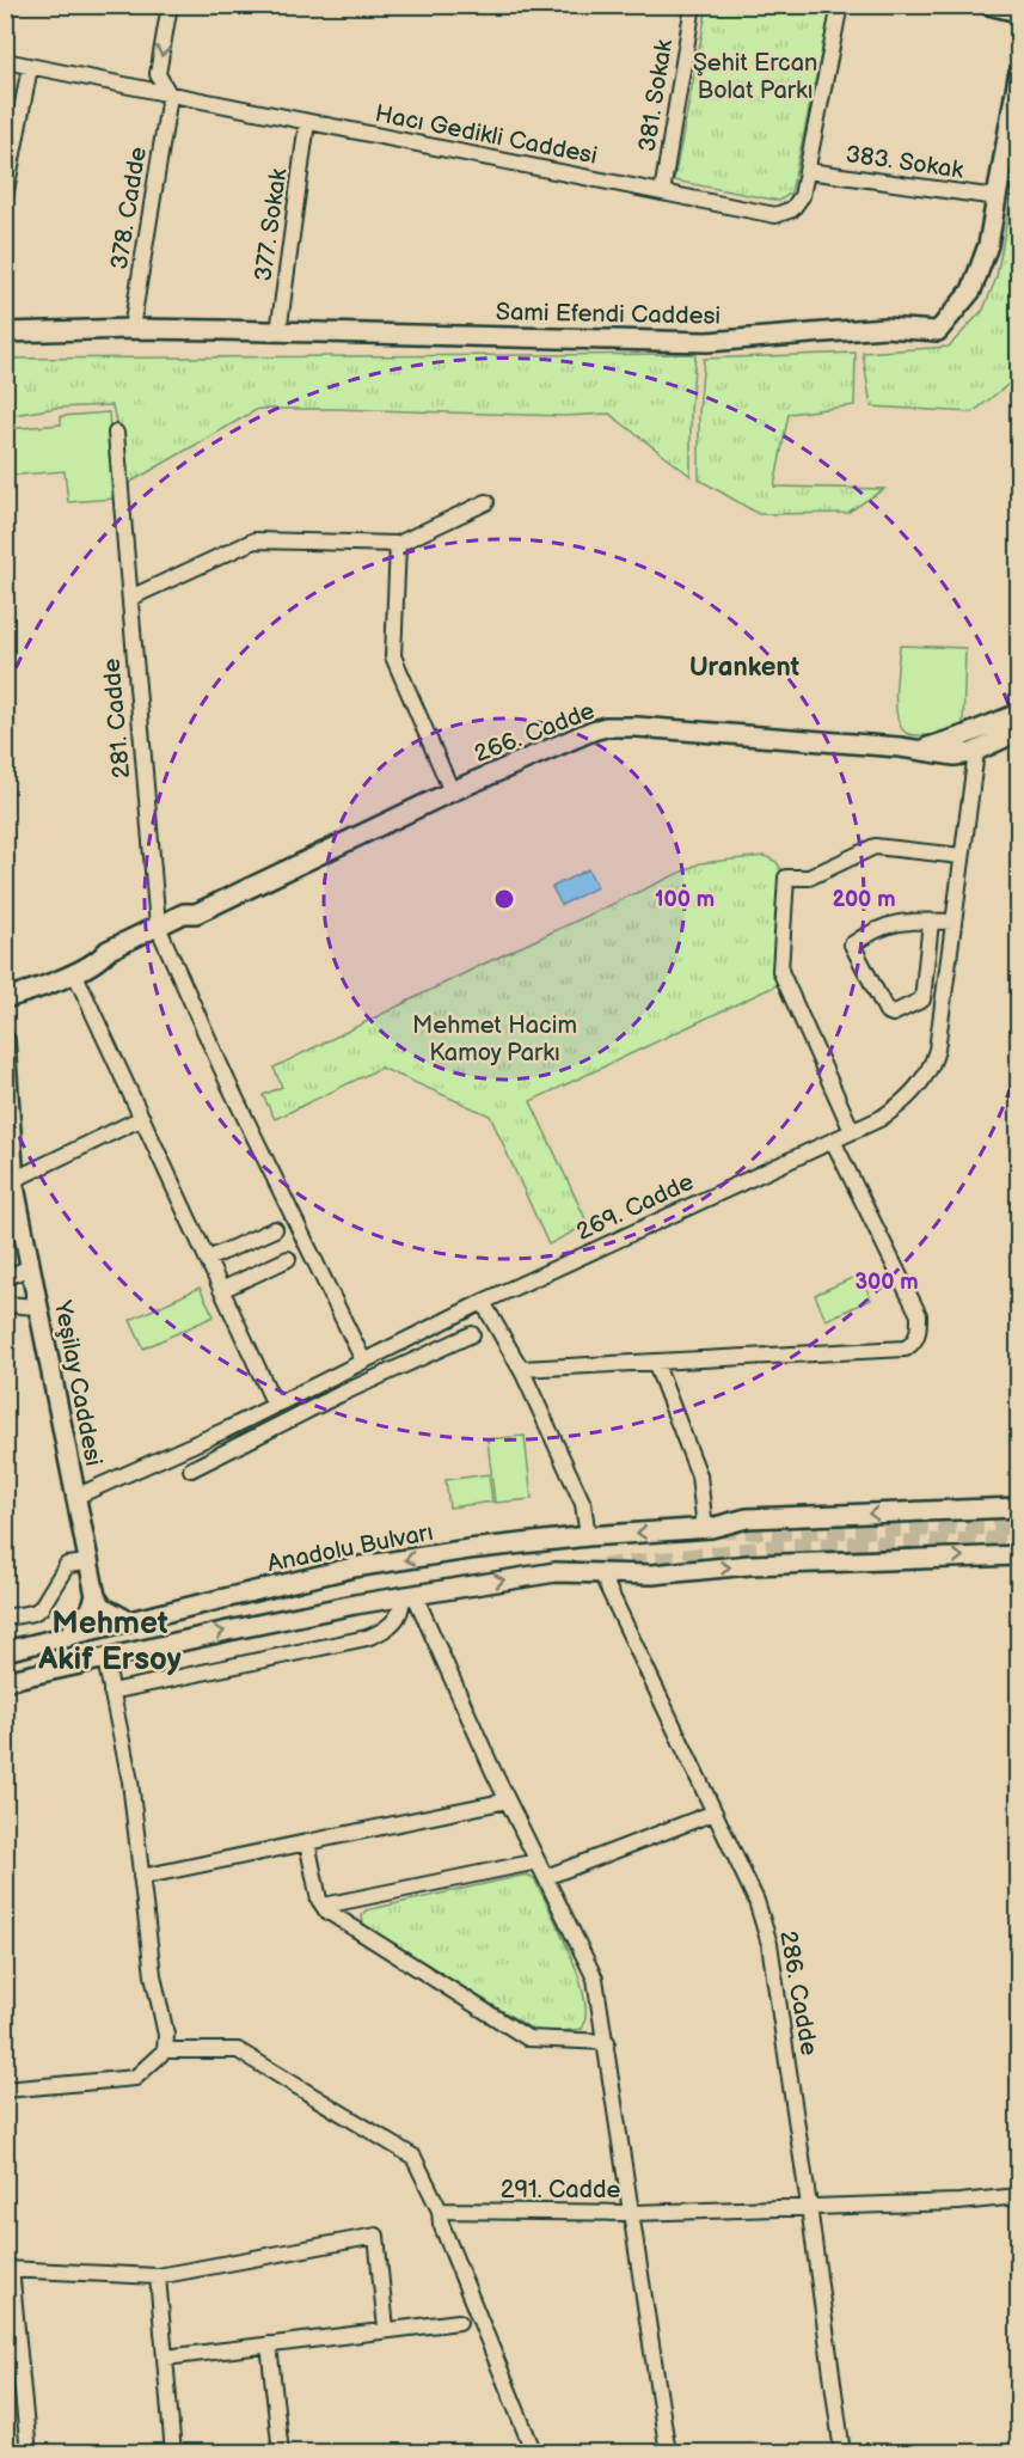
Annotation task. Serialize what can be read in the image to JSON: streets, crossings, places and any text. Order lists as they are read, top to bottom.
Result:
{
  "streets": {
    "main road": [
      "Sami Efendi Caddesi",
      "266. Cadde",
      "Yeşilay Caddesi",
      "Anadolu Bulvarı"
    ],
    "street": [
      "381. Sokak",
      "Hacı Gedikli Caddesi",
      "383. Sokak",
      "378. Cadde",
      "377. Sokak",
      "281. Cadde",
      "269. Cadde",
      "286. Cadde",
      "291. Cadde"
    ]
  },
  "crossings": [
    ["381. Sokak", "Hacı Gedikli Caddesi"],
    ["Hacı Gedikli Caddesi", "383. Sokak"],
    ["Hacı Gedikli Caddesi", "378. Cadde"],
    ["Hacı Gedikli Caddesi", "377. Sokak"],
    ["383. Sokak", "Sami Efendi Caddesi"],
    ["378. Cadde", "Sami Efendi Caddesi"],
    ["377. Sokak", "Sami Efendi Caddesi"],
    ["281. Cadde", "266. Cadde"],
    ["281. Cadde", "269. Cadde"],
    ["266. Cadde", "269. Cadde"],
    ["269. Cadde", "Yeşilay Caddesi"],
    ["286. Cadde", "291. Cadde"]
  ],
  "districts": ["Urankent", "Mehmet Akif Ersoy"],
  "parks": ["Şehit Ercan Bolat Parkı", "Mehmet Hacim Kamoy Parkı"],
  "rings": ["100 m", "200 m", "300 m"]
}
